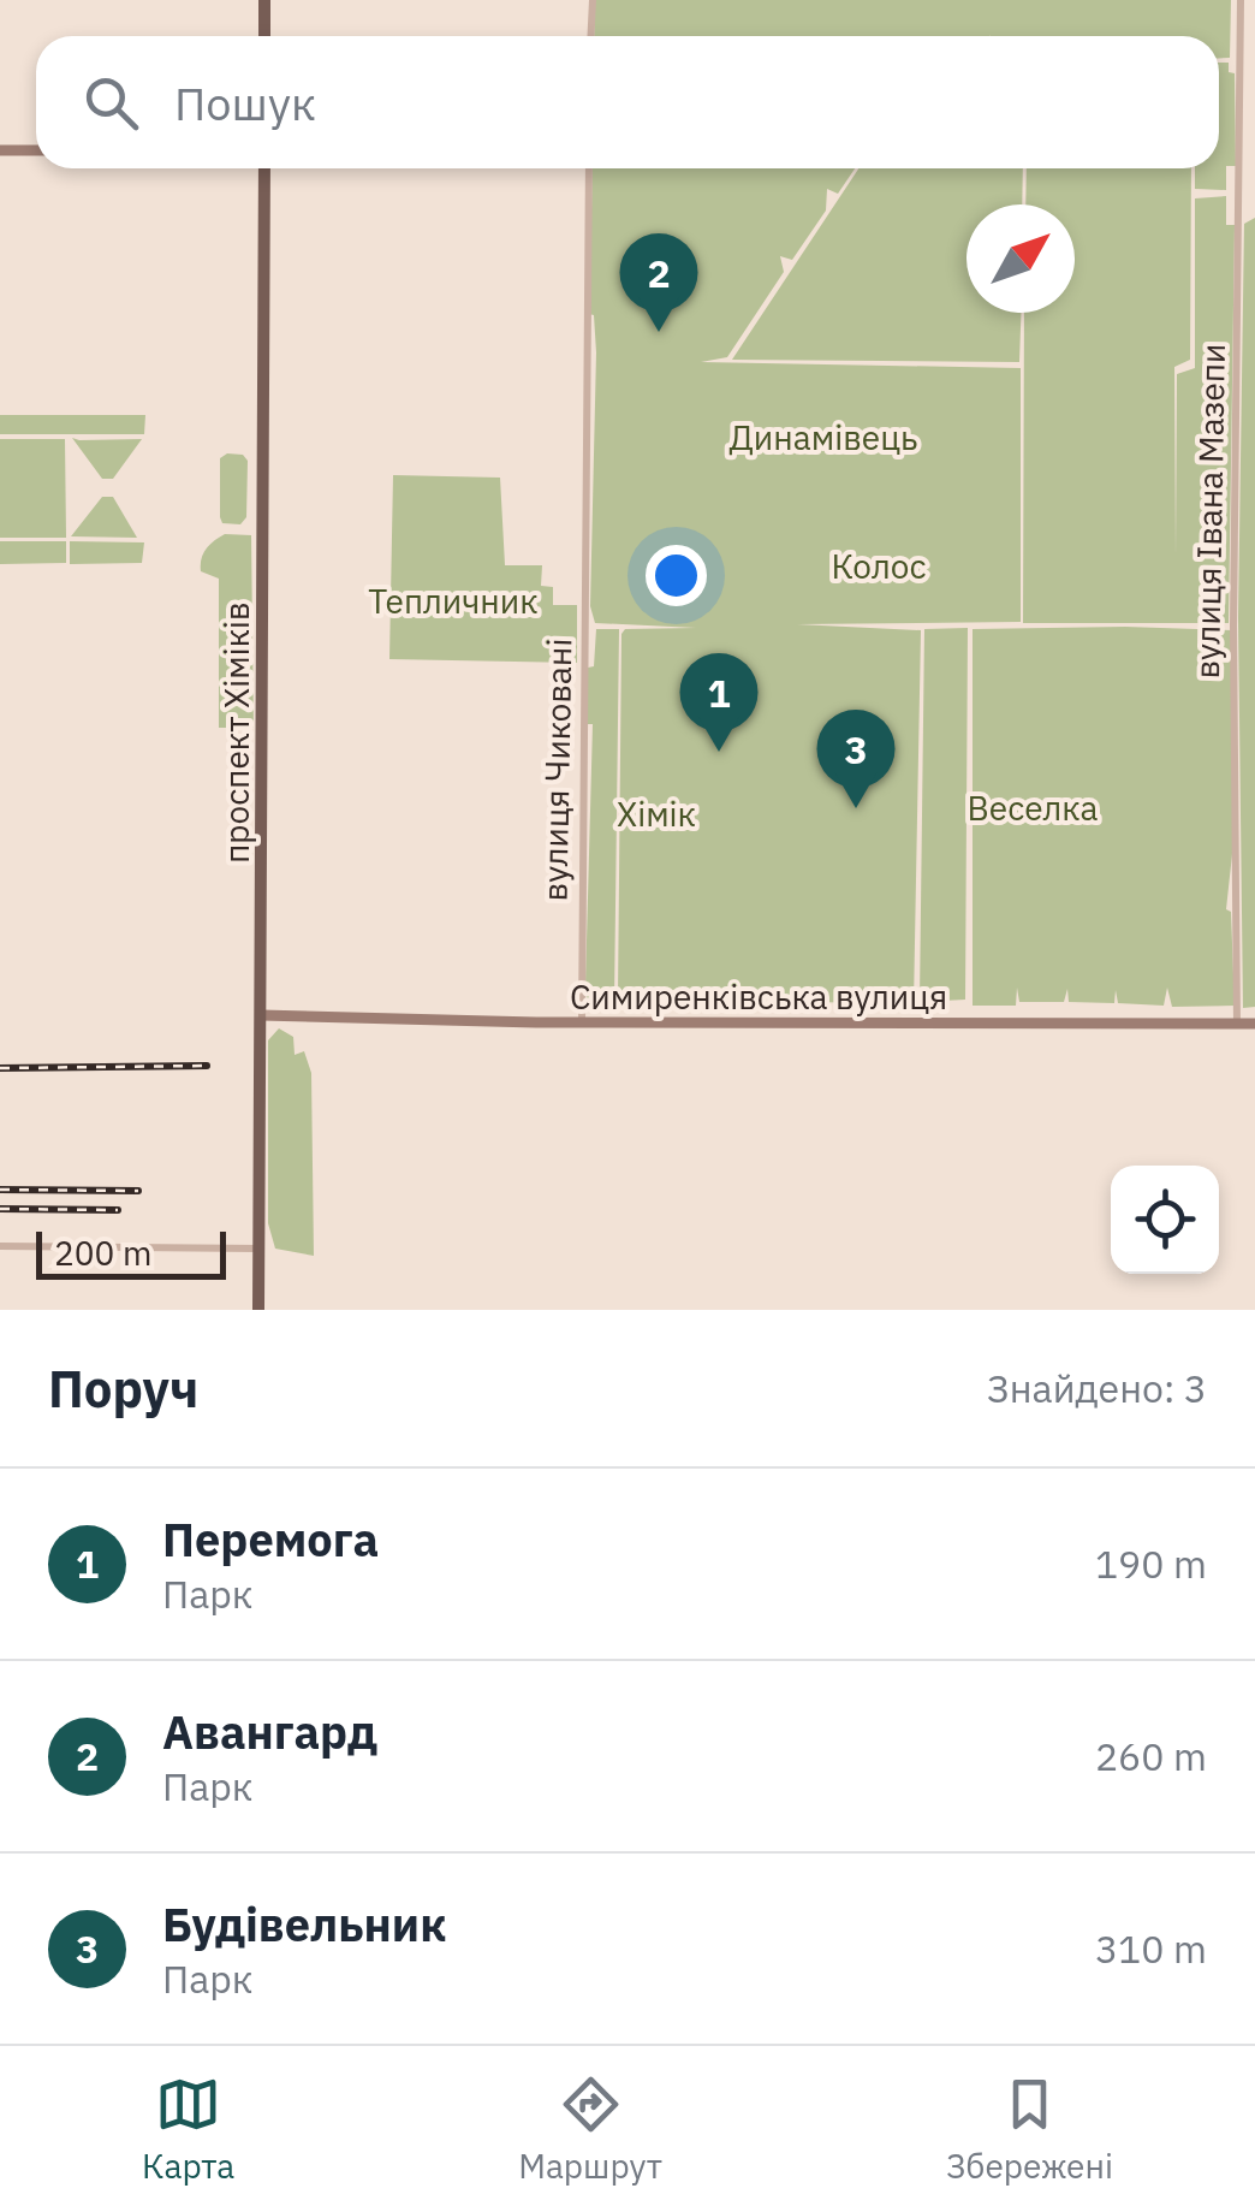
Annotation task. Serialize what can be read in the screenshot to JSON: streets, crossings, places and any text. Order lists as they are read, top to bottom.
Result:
{
  "streets": {
    "main road": ["проспект Хіміків", "Симиренківська вулиця"],
    "street": ["вулиця Івана Мазепи", "вулиця Чиковані"]
  },
  "crossings": [
    ["вулиця Івана Мазепи", "Симиренківська вулиця"],
    ["проспект Хіміків", "Симиренківська вулиця"],
    ["вулиця Чиковані", "Симиренківська вулиця"]
  ],
  "parks": [
    "Динамівець",
    "Колос",
    "Тепличник",
    "Веселка",
    "Хімік"
  ],
  "scale_bar": "200 m",
  "north": "top right",
  "page": {
    "search": "Пошук",
    "pins": ["2", "1", "3"],
    "scale": "200 m",
    "heading": ["Поруч", "Знайдено: 3"],
    "list": [
      {
        "mark": "1",
        "name": "Перемога",
        "note": "Парк",
        "value": "190 m"
      },
      {
        "mark": "2",
        "name": "Авангард",
        "note": "Парк",
        "value": "260 m"
      },
      {
        "mark": "3",
        "name": "Будівельник",
        "note": "Парк",
        "value": "310 m"
      }
    ],
    "nav": ["Карта", "Маршрут", "Збережені"]
  }
}
